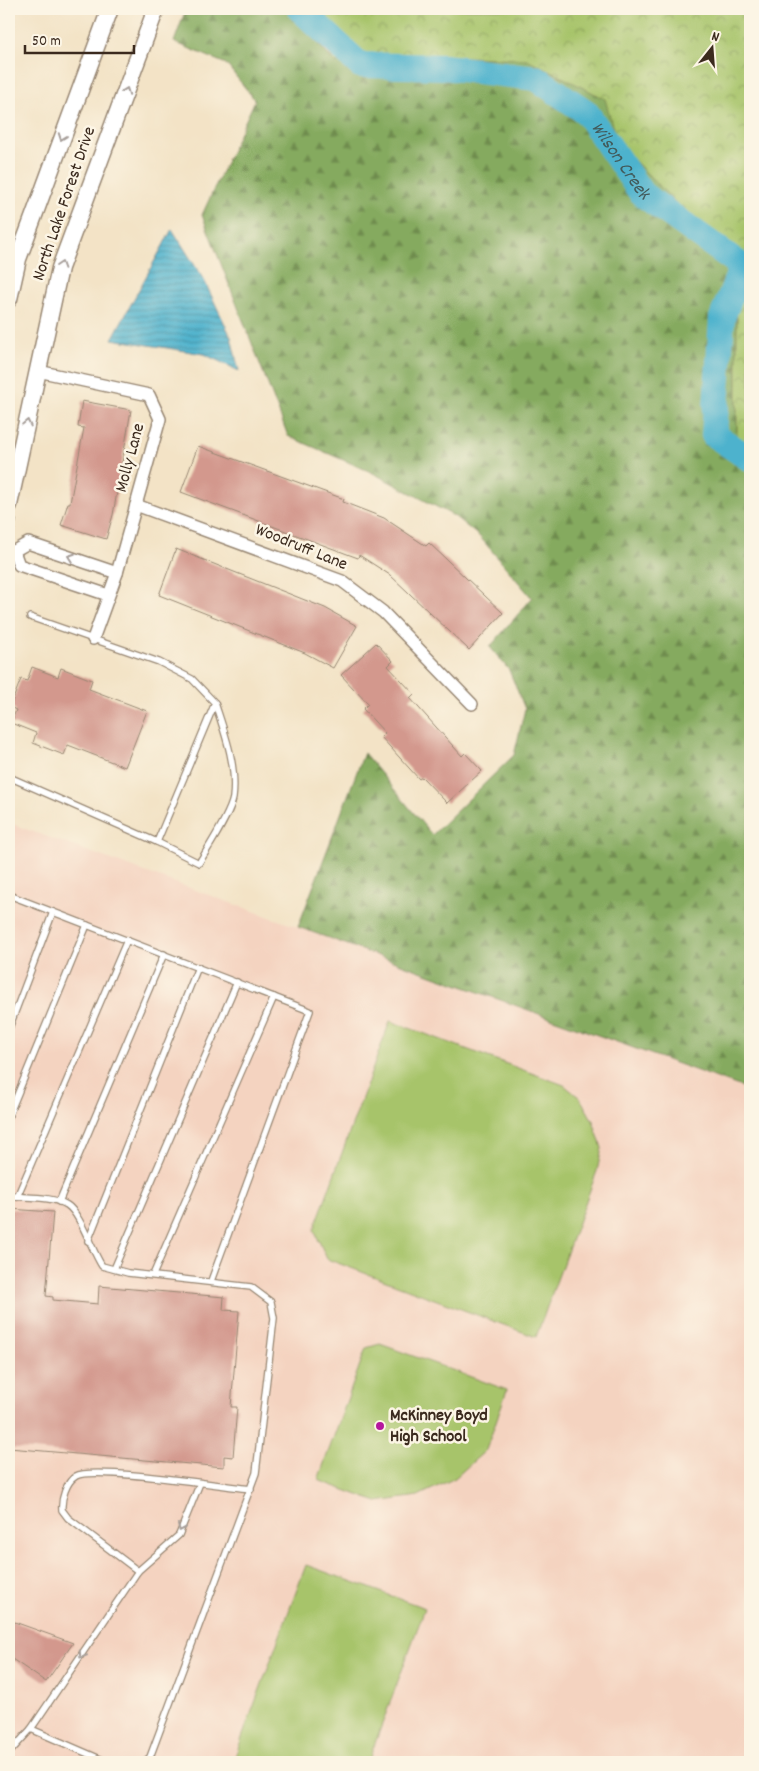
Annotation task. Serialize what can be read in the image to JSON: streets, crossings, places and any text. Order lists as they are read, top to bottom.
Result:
{
  "streets": {
    "main road": ["North Lake Forest Drive"],
    "street": ["Molly Lane", "Woodruff Lane"]
  },
  "crossings": [
    ["North Lake Forest Drive", "Molly Lane"],
    ["Molly Lane", "Woodruff Lane"]
  ],
  "water": ["Wilson Creek"],
  "places": ["McKinney Boyd High School"],
  "scale_bar": "50 m",
  "north": "top"
}
